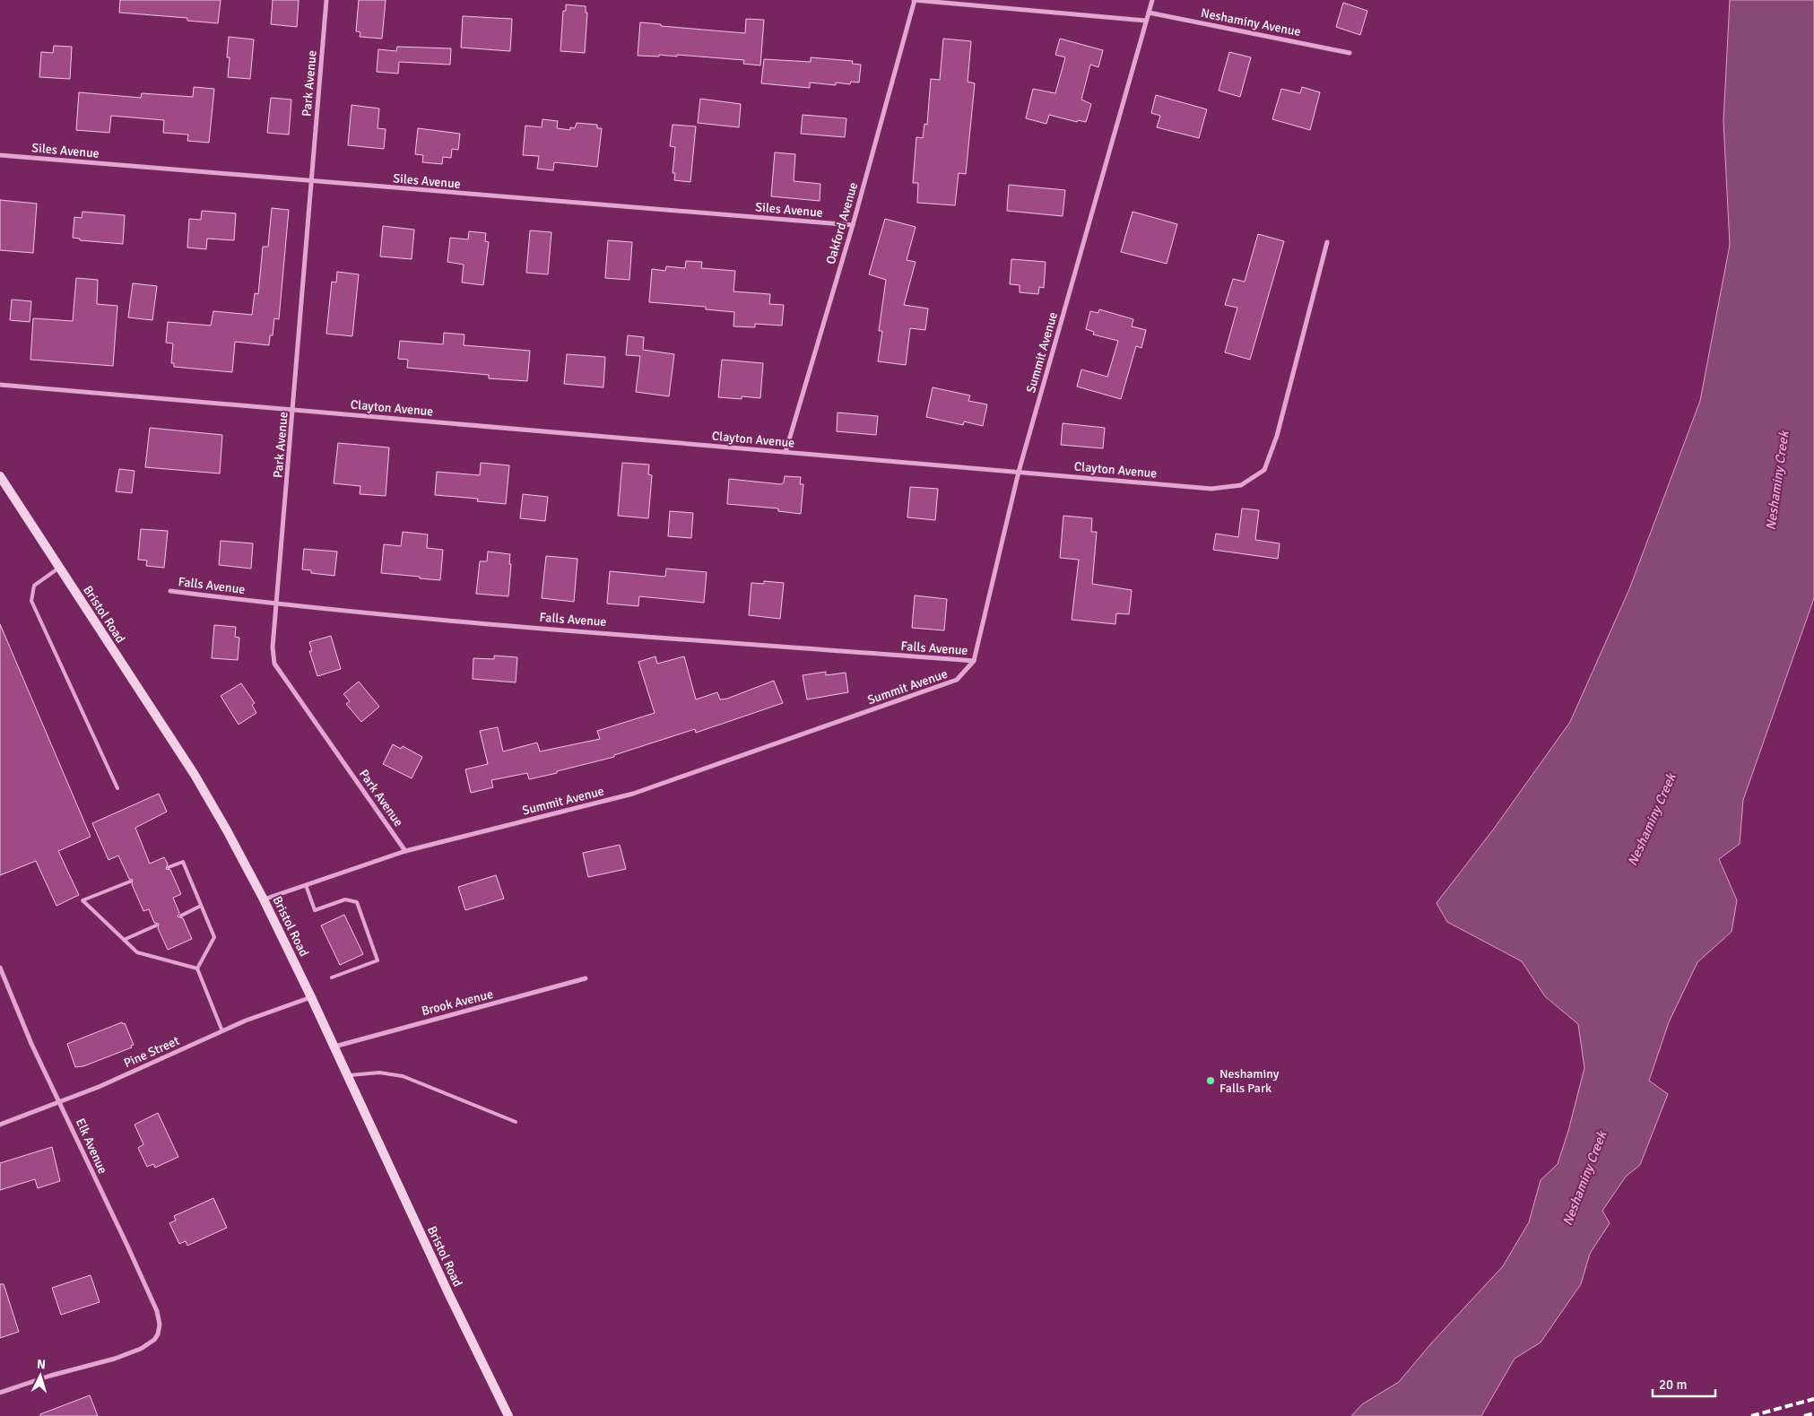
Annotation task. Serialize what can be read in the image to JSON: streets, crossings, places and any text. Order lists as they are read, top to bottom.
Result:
{
  "streets": {
    "main road": ["Bristol Road"],
    "street": [
      "Neshaminy Avenue",
      "Park Avenue",
      "Siles Avenue",
      "Oakford Avenue",
      "Summit Avenue",
      "Clayton Avenue",
      "Falls Avenue",
      "Brook Avenue",
      "Pine Street",
      "Elk Avenue"
    ]
  },
  "crossings": [
    ["Neshaminy Avenue", "Summit Avenue"],
    ["Park Avenue", "Siles Avenue"],
    ["Park Avenue", "Summit Avenue"],
    ["Park Avenue", "Clayton Avenue"],
    ["Park Avenue", "Falls Avenue"],
    ["Siles Avenue", "Oakford Avenue"],
    ["Oakford Avenue", "Clayton Avenue"],
    ["Summit Avenue", "Clayton Avenue"],
    ["Summit Avenue", "Falls Avenue"],
    ["Summit Avenue", "Bristol Road"],
    ["Bristol Road", "Brook Avenue"],
    ["Bristol Road", "Pine Street"],
    ["Pine Street", "Elk Avenue"]
  ],
  "water": ["Neshaminy Creek"],
  "places": ["Neshaminy Falls Park"],
  "scale_bar": "20 m",
  "north": "top"
}
